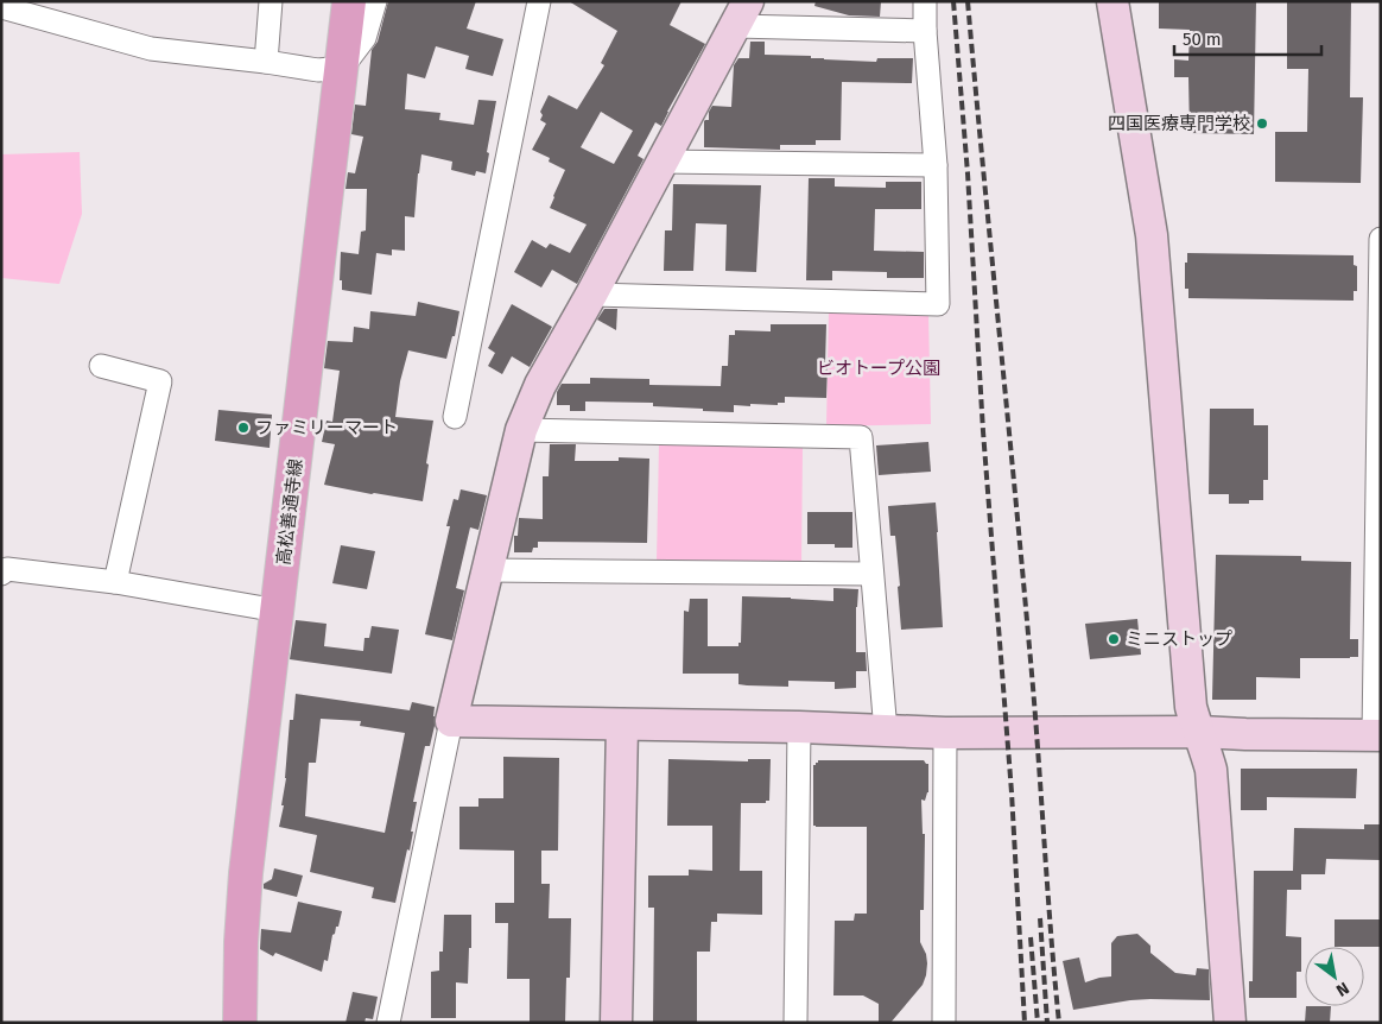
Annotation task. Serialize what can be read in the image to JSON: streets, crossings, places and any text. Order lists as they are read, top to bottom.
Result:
{
  "streets": {
    "main road": ["高松善通寺線"]
  },
  "parks": ["ビオトープ公園"],
  "places": ["四国医療専門学校", "ファミリーマート", "ミニストップ"],
  "scale_bar": "50 m",
  "north": "bottom right"
}
